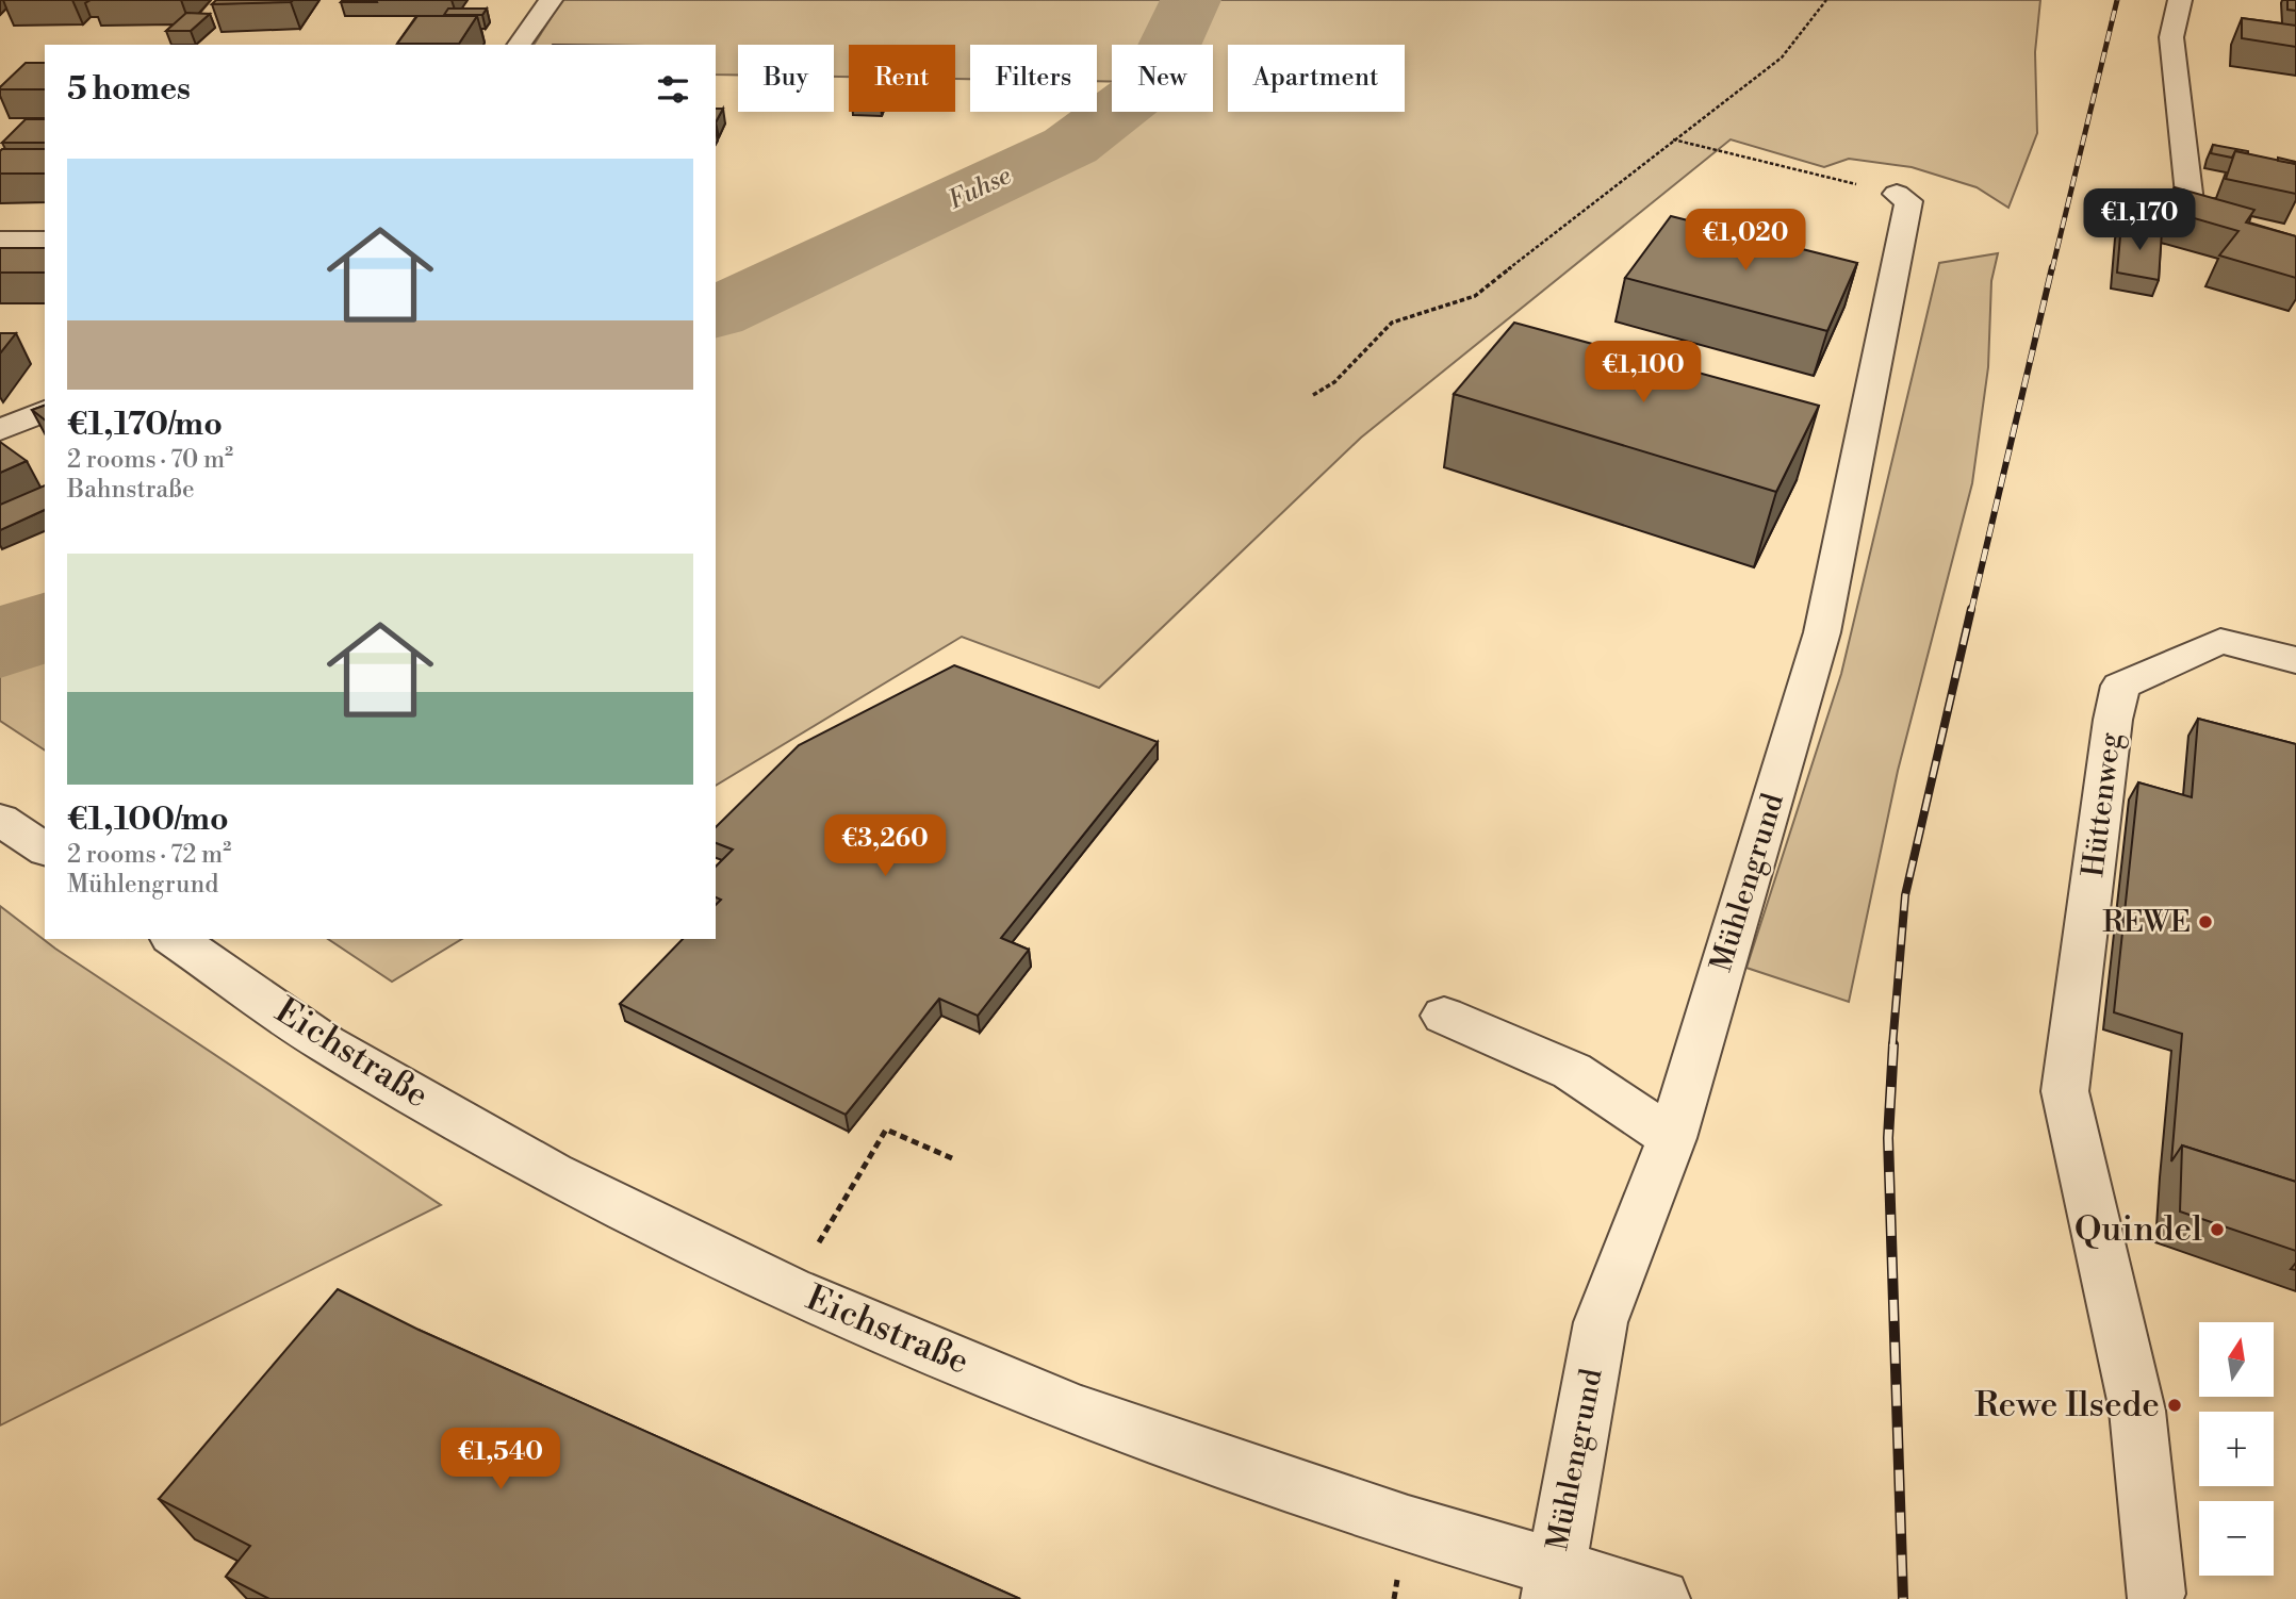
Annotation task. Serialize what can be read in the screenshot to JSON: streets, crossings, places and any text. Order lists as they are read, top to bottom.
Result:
{
  "streets": {
    "street": ["Hüttenweg", "Mühlengrund", "Eichstraße"]
  },
  "crossings": [
    ["Mühlengrund", "Eichstraße"]
  ],
  "water": ["Fuhse"],
  "places": ["REWE", "Quindel", "Rewe Ilsede"],
  "north": "top",
  "page": {
    "chip": [
      "Buy",
      "Rent",
      "Filters",
      "New",
      "Apartment"
    ],
    "heading": "5 homes",
    "list": [
      {
        "name": "€1,170/mo",
        "note": "2 rooms · 70 m² · Bahnstraße"
      },
      {
        "name": "€1,100/mo",
        "note": "2 rooms · 72 m² · Mühlengrund"
      }
    ],
    "price": [
      "€1,170",
      "€1,020",
      "€1,100",
      "€3,260",
      "€1,540"
    ],
    "map_buttons": ["+", "−"]
  }
}
